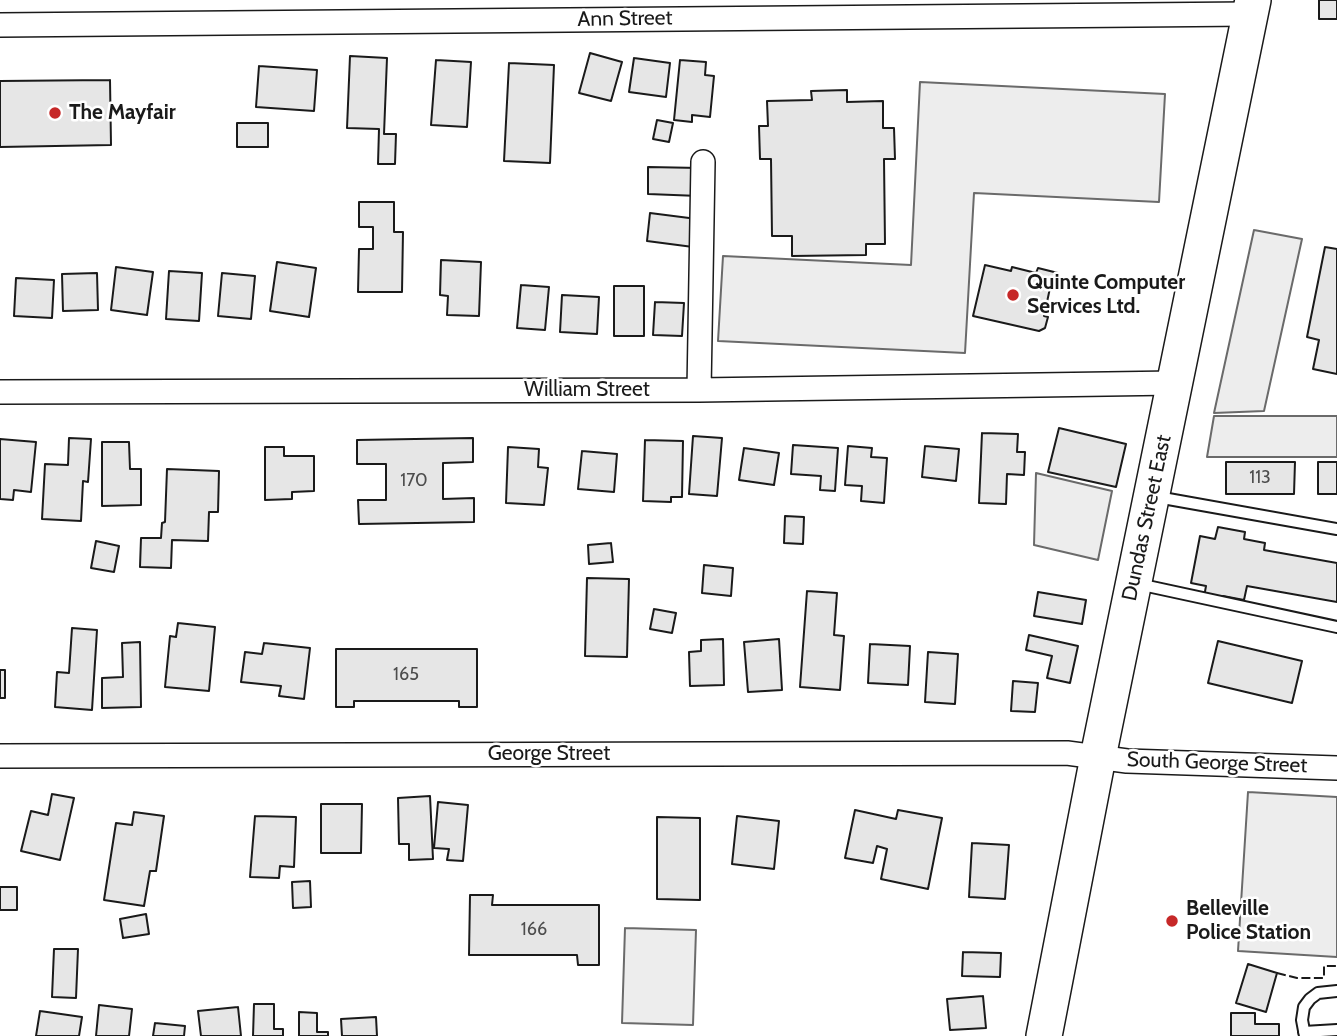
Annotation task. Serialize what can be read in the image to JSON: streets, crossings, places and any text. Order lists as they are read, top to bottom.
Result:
{
  "streets": {
    "main road": ["Dundas Street East"],
    "street": [
      "Ann Street",
      "William Street",
      "George Street",
      "South George Street"
    ]
  },
  "crossings": [
    ["Ann Street", "Dundas Street East"],
    ["William Street", "Dundas Street East"],
    ["Dundas Street East", "George Street"],
    ["Dundas Street East", "South George Street"],
    ["George Street", "South George Street"]
  ],
  "places": ["The Mayfair", "Quinte Computer Services Ltd.", "Belleville Police Station"],
  "house_numbers": [
    "113",
    "170",
    "165",
    "166"
  ]
}
